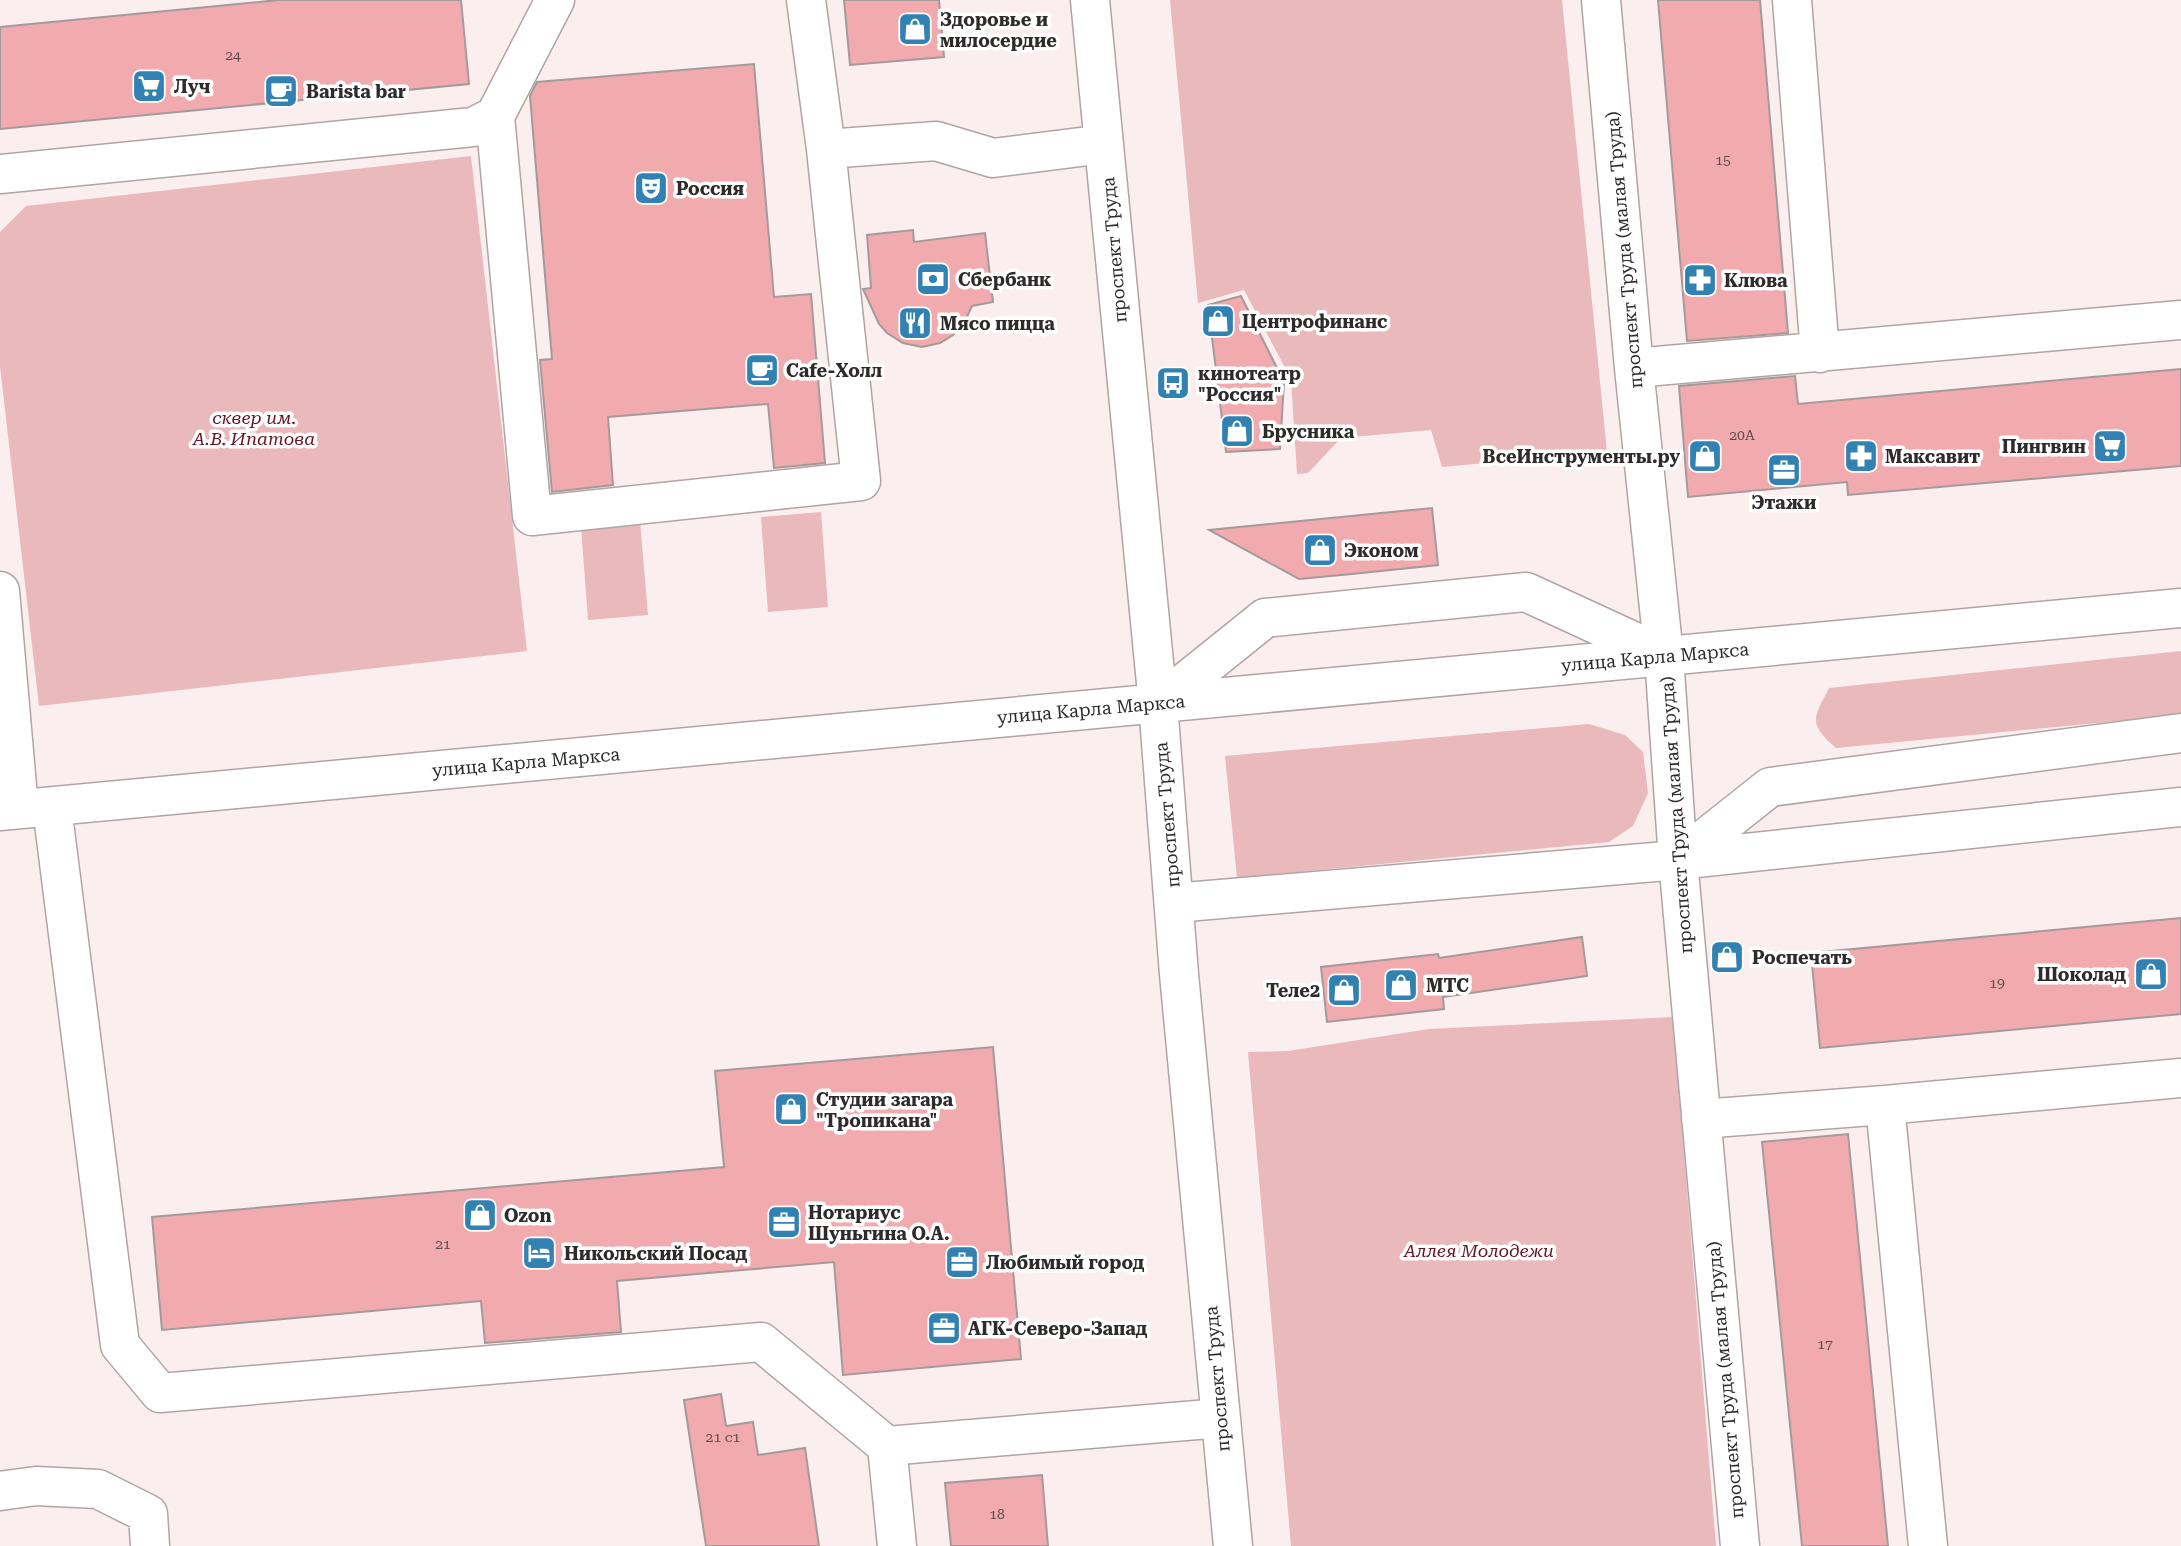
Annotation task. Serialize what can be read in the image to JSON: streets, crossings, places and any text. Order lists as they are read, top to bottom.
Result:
{
  "streets": {
    "street": ["проспект Труда", "проспект Труда (малая Труда)", "улица Карла Маркса"]
  },
  "crossings": [
    ["проспект Труда", "улица Карла Маркса"],
    ["проспект Труда (малая Труда)", "улица Карла Маркса"]
  ],
  "parks": ["сквер им. А.В. Ипатова", "Аллея Молодежи"],
  "places": {
    "shop": [
      "Здоровье и милосердие",
      "Центрофинанс",
      "Брусника",
      "ВсеИнструменты.ру",
      "Эконом",
      "Роспечать",
      "Шоколад",
      "МТС",
      "Теле2",
      "Студии загара \"Тропикана\"",
      "Ozon"
    ],
    "supermarket": ["Луч", "Пингвин"],
    "cafe": ["Barista bar", "Cafe-Холл"],
    "theatre": ["Россия"],
    "bank": ["Сбербанк"],
    "pharmacy": ["Клюва", "Максавит"],
    "restaurant": ["Мясо пицца"],
    "bus stop": ["кинотеатр \"Россия\""],
    "office": [
      "Этажи",
      "Нотариус Шуньгина О.А.",
      "Любимый город",
      "АГК-Северо-Запад"
    ],
    "hotel": ["Никольский Посад"]
  },
  "house_numbers": [
    "24",
    "15",
    "20А",
    "19",
    "21",
    "17",
    "21 с1",
    "18"
  ]
}
